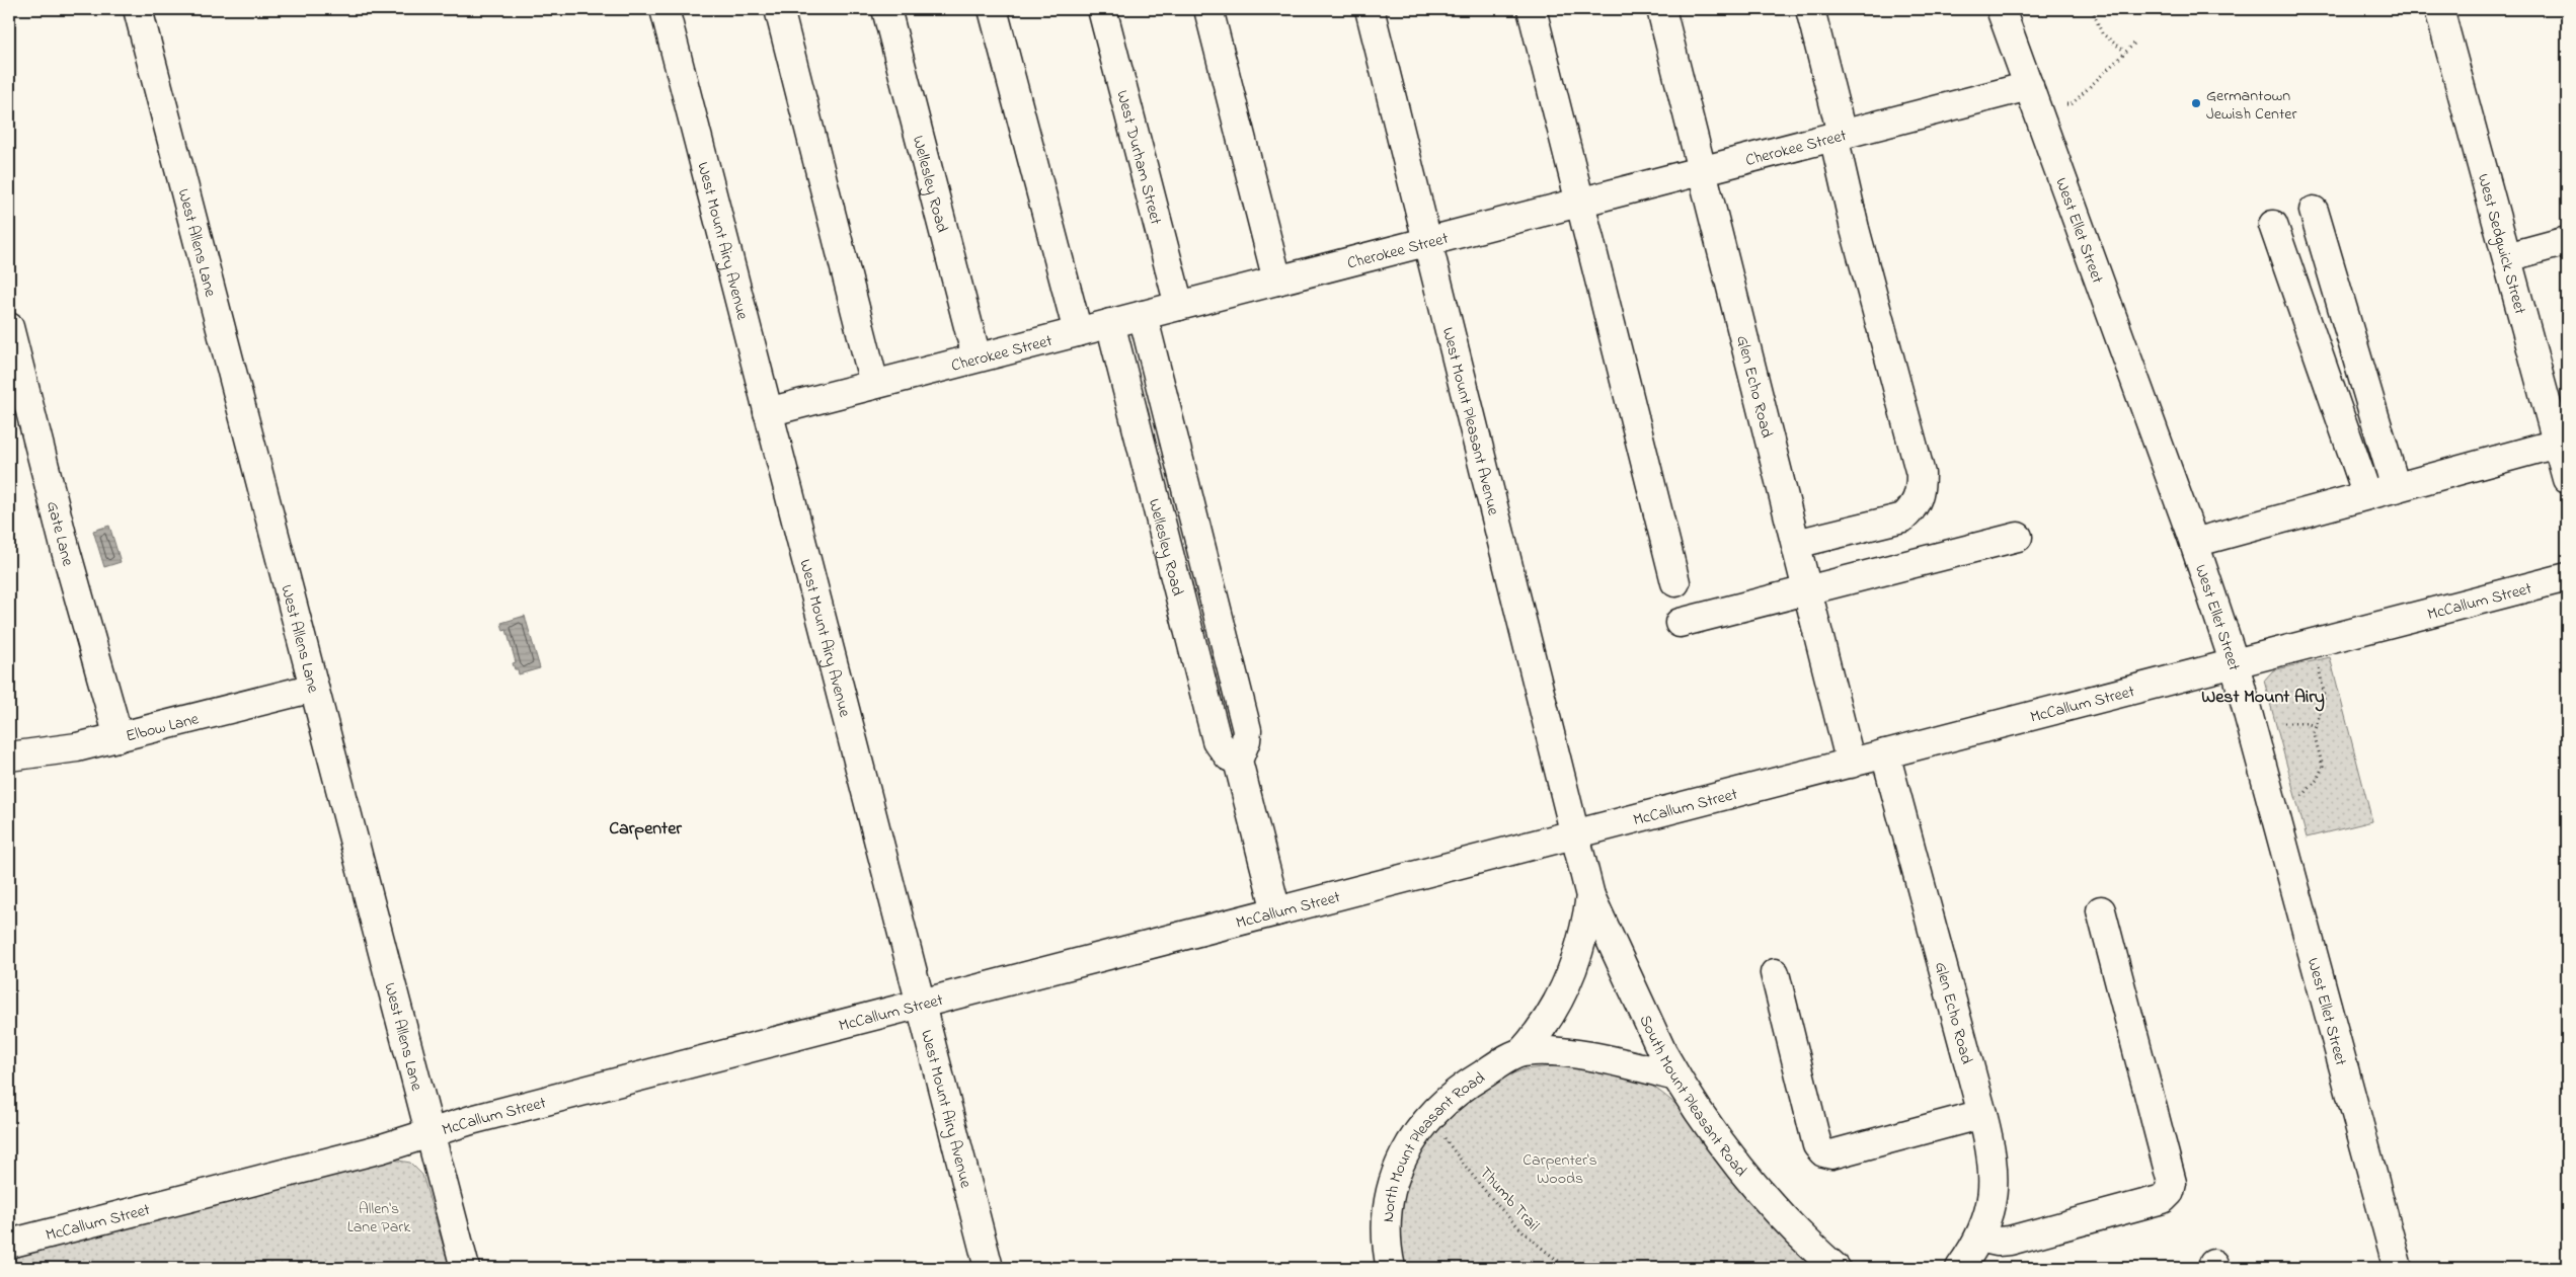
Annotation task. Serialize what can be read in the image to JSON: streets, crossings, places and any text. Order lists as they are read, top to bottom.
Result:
{
  "streets": {
    "street": [
      "Cherokee Street",
      "West Durham Street",
      "Wellesley Road",
      "West Ellet Street",
      "West Mount Airy Avenue",
      "West Allens Lane",
      "West Sedgwick Street",
      "Glen Echo Road",
      "West Mount Pleasant Avenue",
      "Gate Lane",
      "McCallum Street",
      "Elbow Lane",
      "South Mount Pleasant Road",
      "North Mount Pleasant Road"
    ],
    "path": ["Thumb Trail"]
  },
  "crossings": [
    ["Cherokee Street", "West Durham Street"],
    ["Cherokee Street", "Wellesley Road"],
    ["Cherokee Street", "West Ellet Street"],
    ["Cherokee Street", "West Mount Airy Avenue"],
    ["Cherokee Street", "Glen Echo Road"],
    ["Cherokee Street", "West Mount Pleasant Avenue"],
    ["West Ellet Street", "McCallum Street"],
    ["West Mount Airy Avenue", "McCallum Street"],
    ["West Allens Lane", "McCallum Street"],
    ["West Allens Lane", "Elbow Lane"],
    ["Glen Echo Road", "McCallum Street"],
    ["West Mount Pleasant Avenue", "McCallum Street"],
    ["West Mount Pleasant Avenue", "North Mount Pleasant Road"],
    ["Gate Lane", "Elbow Lane"],
    ["McCallum Street", "North Mount Pleasant Road"],
    ["South Mount Pleasant Road", "North Mount Pleasant Road"]
  ],
  "districts": ["West Mount Airy", "Carpenter"],
  "parks": ["Carpenter's Woods", "Allen's Lane Park"],
  "places": ["Germantown Jewish Center"]
}
